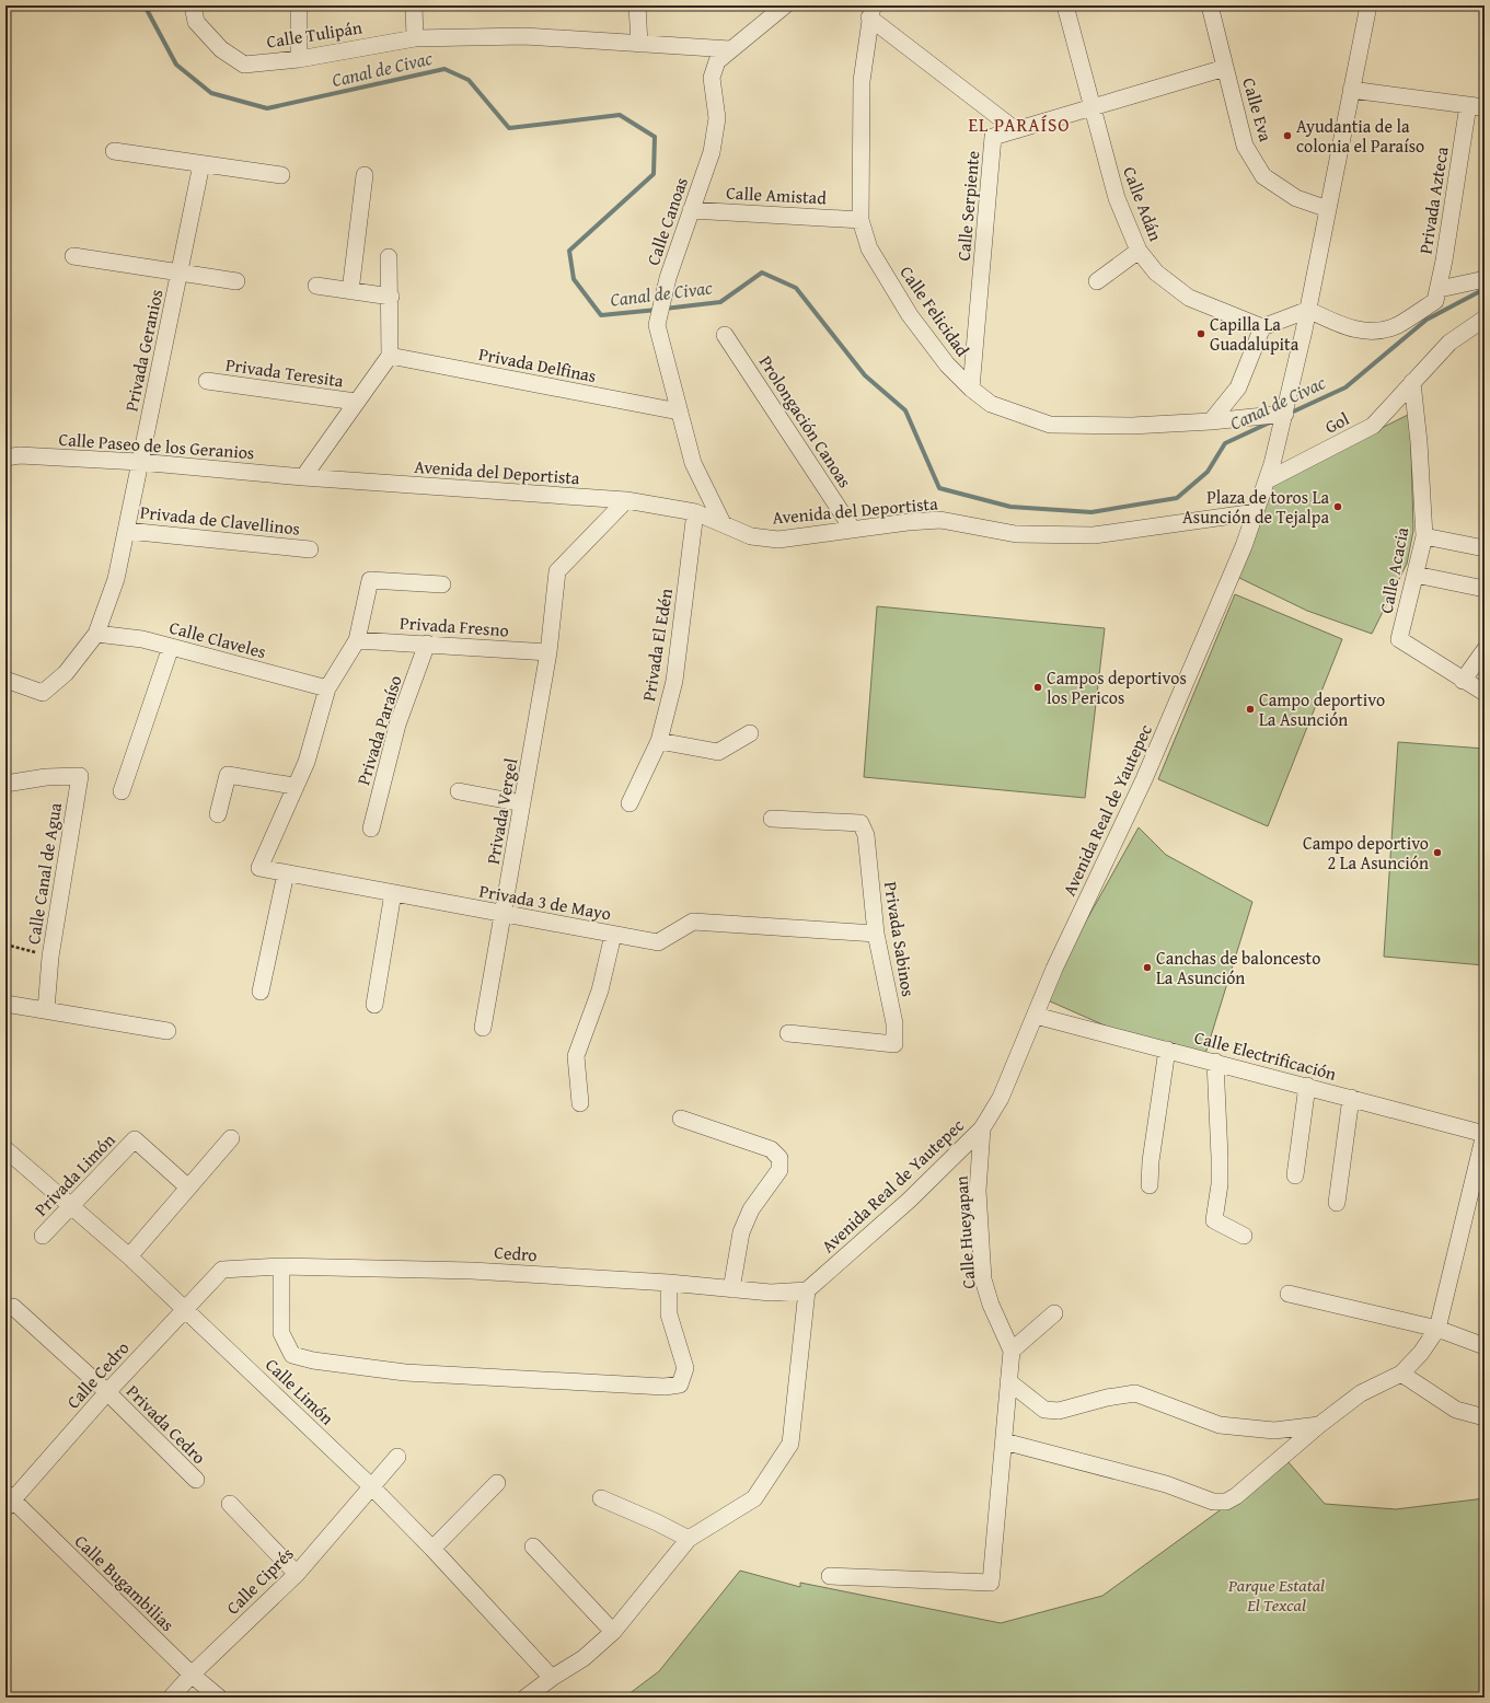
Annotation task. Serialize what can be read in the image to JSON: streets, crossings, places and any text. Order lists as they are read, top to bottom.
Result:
{
  "streets": {
    "street": [
      "Calle Tulipán",
      "Calle Eva",
      "Calle Amistad",
      "Privada Azteca",
      "Calle Adán",
      "Calle Serpiente",
      "Calle Canoas",
      "Calle Felicidad",
      "Privada Geranios",
      "Privada Delfinas",
      "Privada Teresita",
      "Prolongación Canoas",
      "Gol",
      "Calle Paseo de los Geranios",
      "Avenida del Deportista",
      "Privada de Clavellinos",
      "Calle Acacia",
      "Privada Fresno",
      "Calle Claveles",
      "Privada El Edén",
      "Privada Paraíso",
      "Avenida Real de Yautepec",
      "Privada Vergel",
      "Calle Canal de Agua",
      "Privada 3 de Mayo",
      "Privada Sabinos",
      "Calle Electrificación",
      "Privada Limón",
      "Calle Hueyapan",
      "Cedro",
      "Calle Cedro",
      "Calle Limón",
      "Privada Cedro",
      "Calle Ciprés",
      "Calle Bugambilias"
    ]
  },
  "crossings": [
    ["Calle Tulipán", "Calle Canoas"],
    ["Calle Eva", "Calle Serpiente"],
    ["Calle Eva", "Avenida Real de Yautepec"],
    ["Calle Amistad", "Calle Canoas"],
    ["Calle Amistad", "Calle Felicidad"],
    ["Calle Adán", "Calle Serpiente"],
    ["Calle Serpiente", "Calle Felicidad"],
    ["Calle Canoas", "Privada Delfinas"],
    ["Calle Canoas", "Avenida del Deportista"],
    ["Calle Felicidad", "Avenida Real de Yautepec"],
    ["Privada Geranios", "Calle Paseo de los Geranios"],
    ["Privada Geranios", "Privada de Clavellinos"],
    ["Privada Geranios", "Calle Claveles"],
    ["Prolongación Canoas", "Avenida del Deportista"],
    ["Gol", "Calle Acacia"],
    ["Gol", "Avenida Real de Yautepec"],
    ["Calle Paseo de los Geranios", "Avenida del Deportista"],
    ["Avenida del Deportista", "Privada El Edén"],
    ["Avenida del Deportista", "Avenida Real de Yautepec"],
    ["Avenida del Deportista", "Privada Vergel"],
    ["Privada Fresno", "Privada Paraíso"],
    ["Privada Fresno", "Privada Vergel"],
    ["Avenida Real de Yautepec", "Calle Electrificación"],
    ["Avenida Real de Yautepec", "Calle Hueyapan"],
    ["Avenida Real de Yautepec", "Cedro"],
    ["Privada Vergel", "Privada 3 de Mayo"],
    ["Privada 3 de Mayo", "Privada Sabinos"],
    ["Privada Limón", "Calle Limón"],
    ["Cedro", "Calle Cedro"],
    ["Calle Cedro", "Calle Limón"],
    ["Calle Cedro", "Privada Cedro"],
    ["Calle Cedro", "Calle Bugambilias"],
    ["Calle Limón", "Calle Ciprés"],
    ["Calle Ciprés", "Calle Bugambilias"]
  ],
  "districts": ["EL PARAÍSO"],
  "water": ["Canal de Civac"],
  "parks": ["Parque Estatal El Texcal"],
  "places": [
    "Ayudantia de la colonia el Paraíso",
    "Capilla La Guadalupita",
    "Plaza de toros La Asunción de Tejalpa",
    "Campos deportivos los Pericos",
    "Campo deportivo La Asunción",
    "Campo deportivo 2 La Asunción",
    "Canchas de baloncesto La Asunción"
  ]
}
